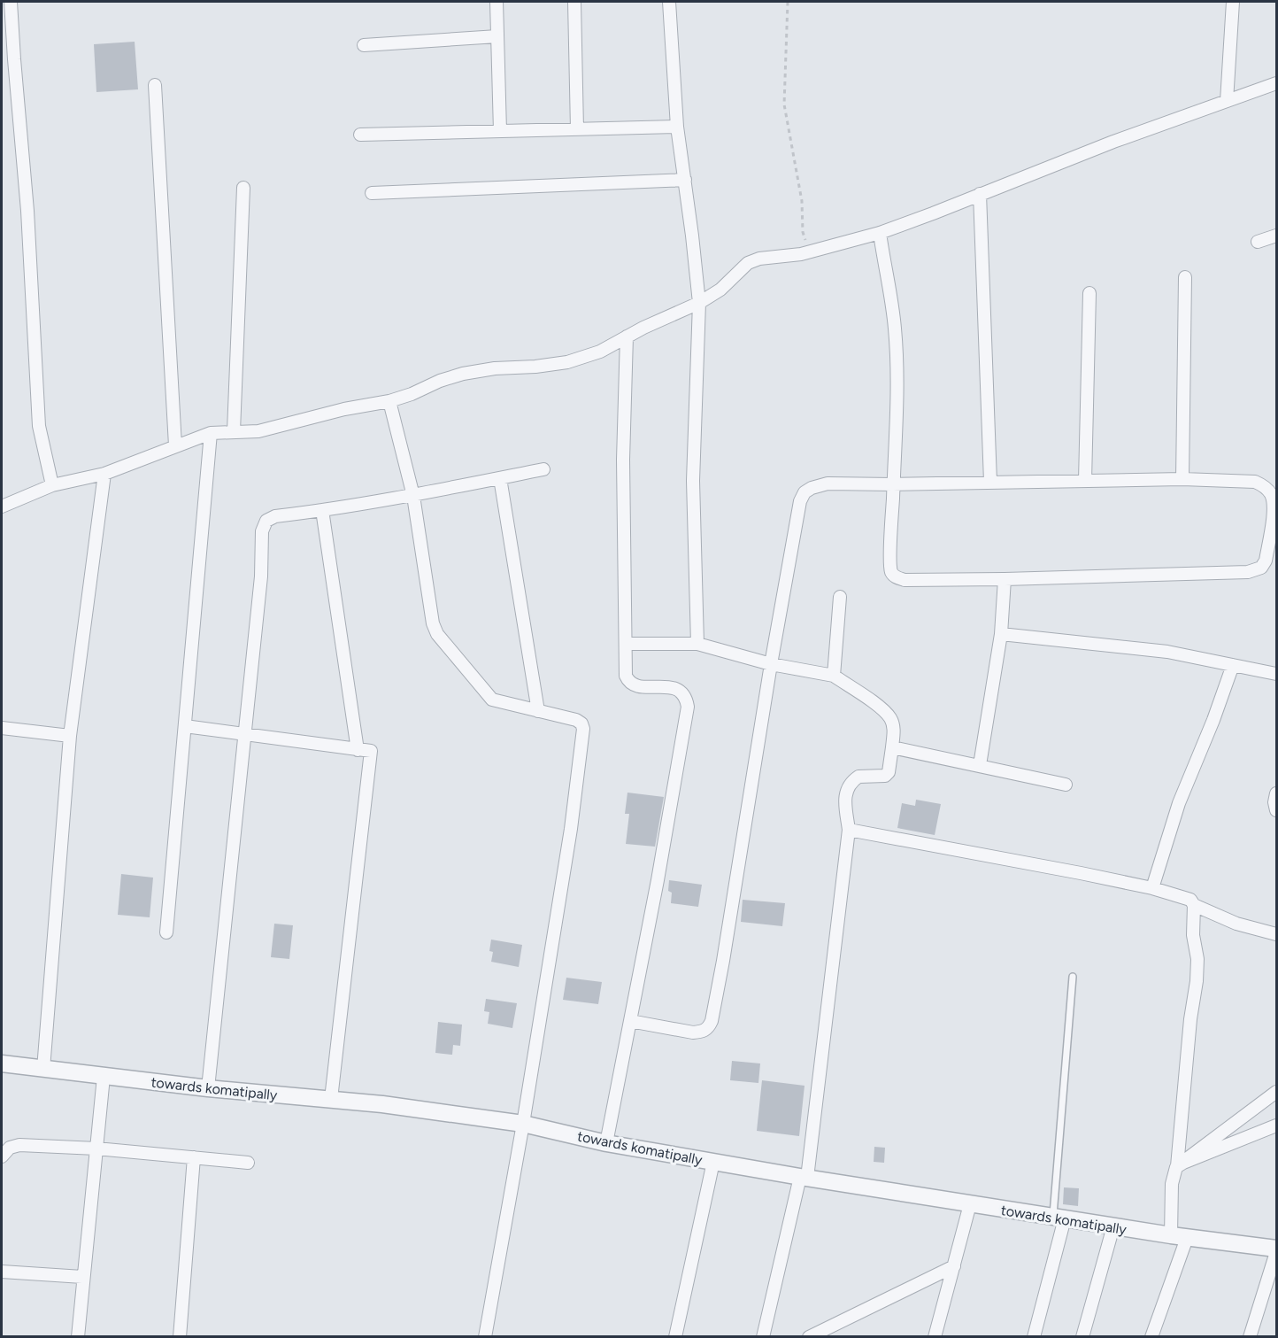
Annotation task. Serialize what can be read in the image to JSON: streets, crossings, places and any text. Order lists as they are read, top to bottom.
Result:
{
  "streets": {
    "street": ["towards komatipally"]
  }
}
